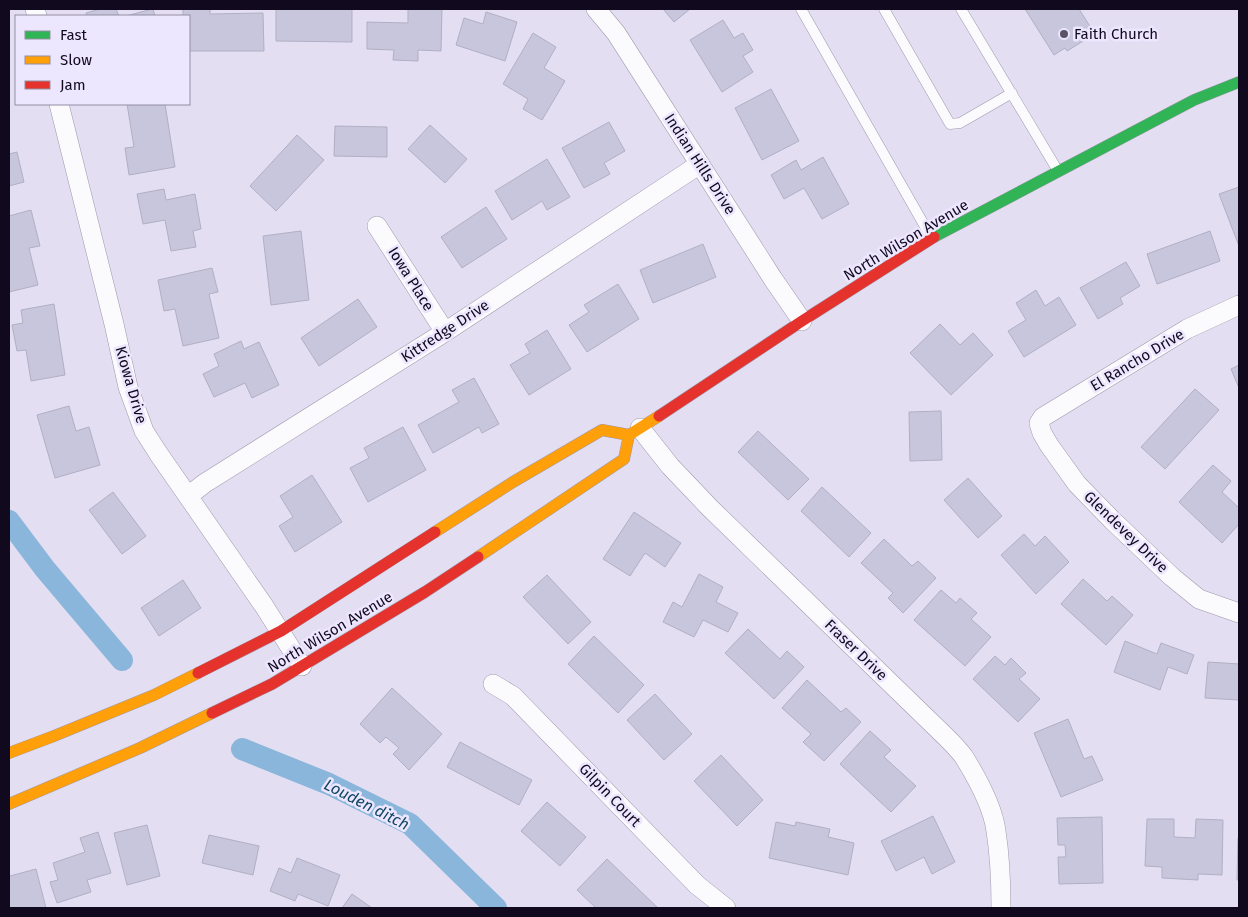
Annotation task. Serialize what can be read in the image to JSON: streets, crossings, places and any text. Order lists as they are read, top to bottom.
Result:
{
  "streets": {
    "main road": ["North Wilson Avenue"],
    "street": [
      "Indian Hills Drive",
      "Iowa Place",
      "Kittredge Drive",
      "El Rancho Drive",
      "Kiowa Drive",
      "Glendevey Drive",
      "Fraser Drive",
      "Gilpin Court"
    ]
  },
  "crossings": [
    ["Indian Hills Drive", "North Wilson Avenue"],
    ["Indian Hills Drive", "Kittredge Drive"],
    ["North Wilson Avenue", "Kiowa Drive"],
    ["North Wilson Avenue", "Fraser Drive"],
    ["Iowa Place", "Kittredge Drive"],
    ["Kittredge Drive", "Kiowa Drive"],
    ["El Rancho Drive", "Glendevey Drive"]
  ],
  "water": ["Louden ditch"],
  "places": ["Faith Church"],
  "legend": ["Fast", "Slow", "Jam"]
}
